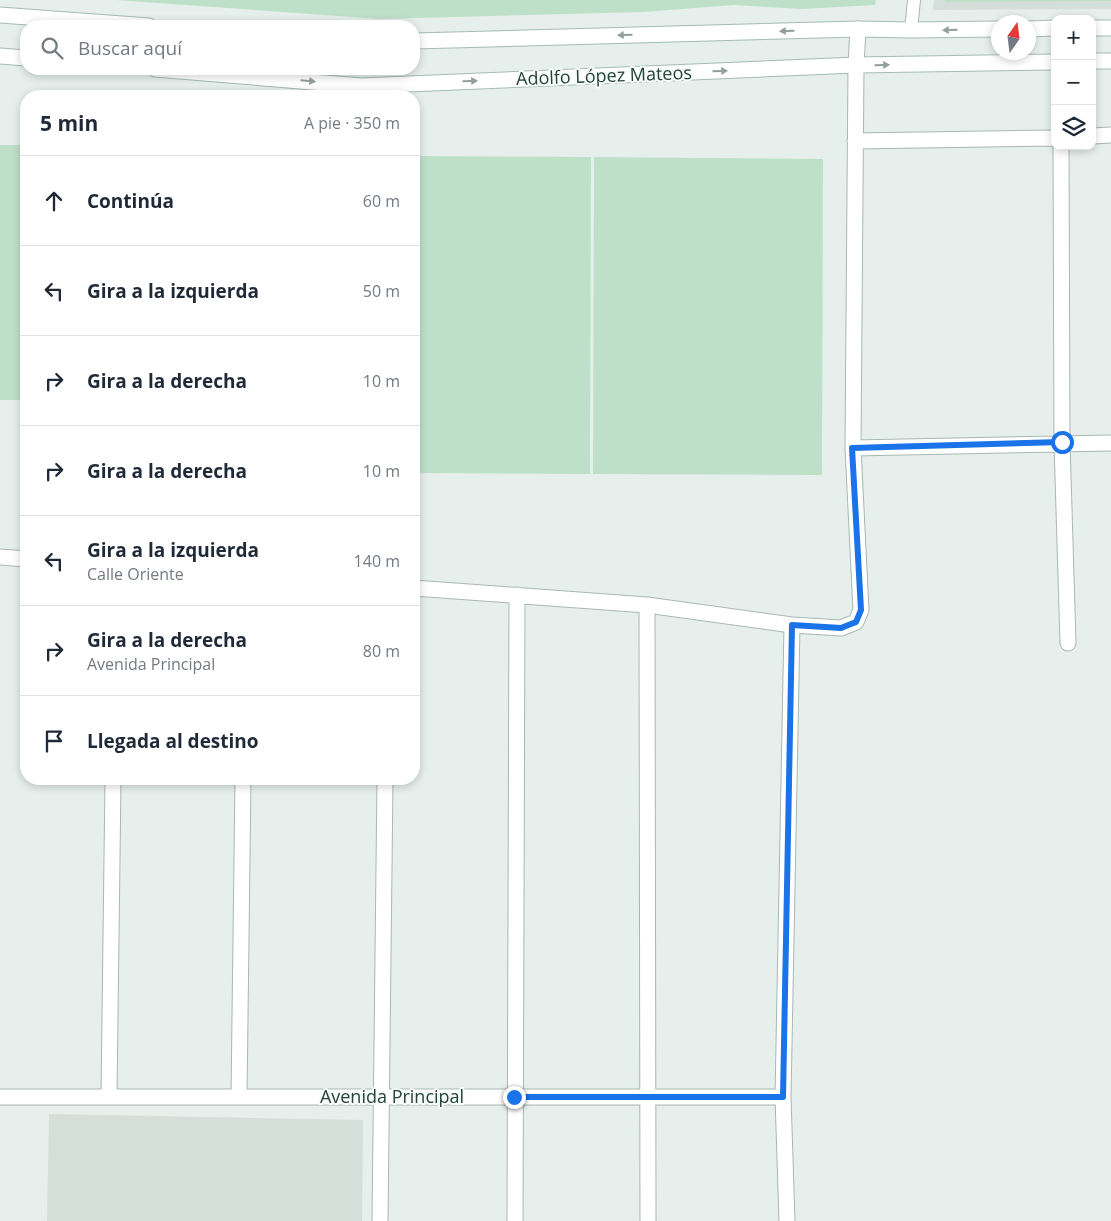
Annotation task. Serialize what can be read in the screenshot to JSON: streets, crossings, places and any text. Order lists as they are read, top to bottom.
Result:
{
  "streets": {
    "street": ["Adolfo López Mateos", "Avenida Principal"]
  },
  "north": "top",
  "page": {
    "map_buttons": ["+", "−"],
    "search": "Buscar aquí",
    "heading": ["5 min", "A pie · 350 m"],
    "list": [
      ["Continúa", "60 m"],
      ["Gira a la izquierda", "50 m"],
      ["Gira a la derecha", "10 m"],
      ["Gira a la derecha", "10 m"],
      ["Gira a la izquierda", "Calle Oriente", "140 m"],
      ["Gira a la derecha", "Avenida Principal", "80 m"],
      "Llegada al destino"
    ]
  }
}
